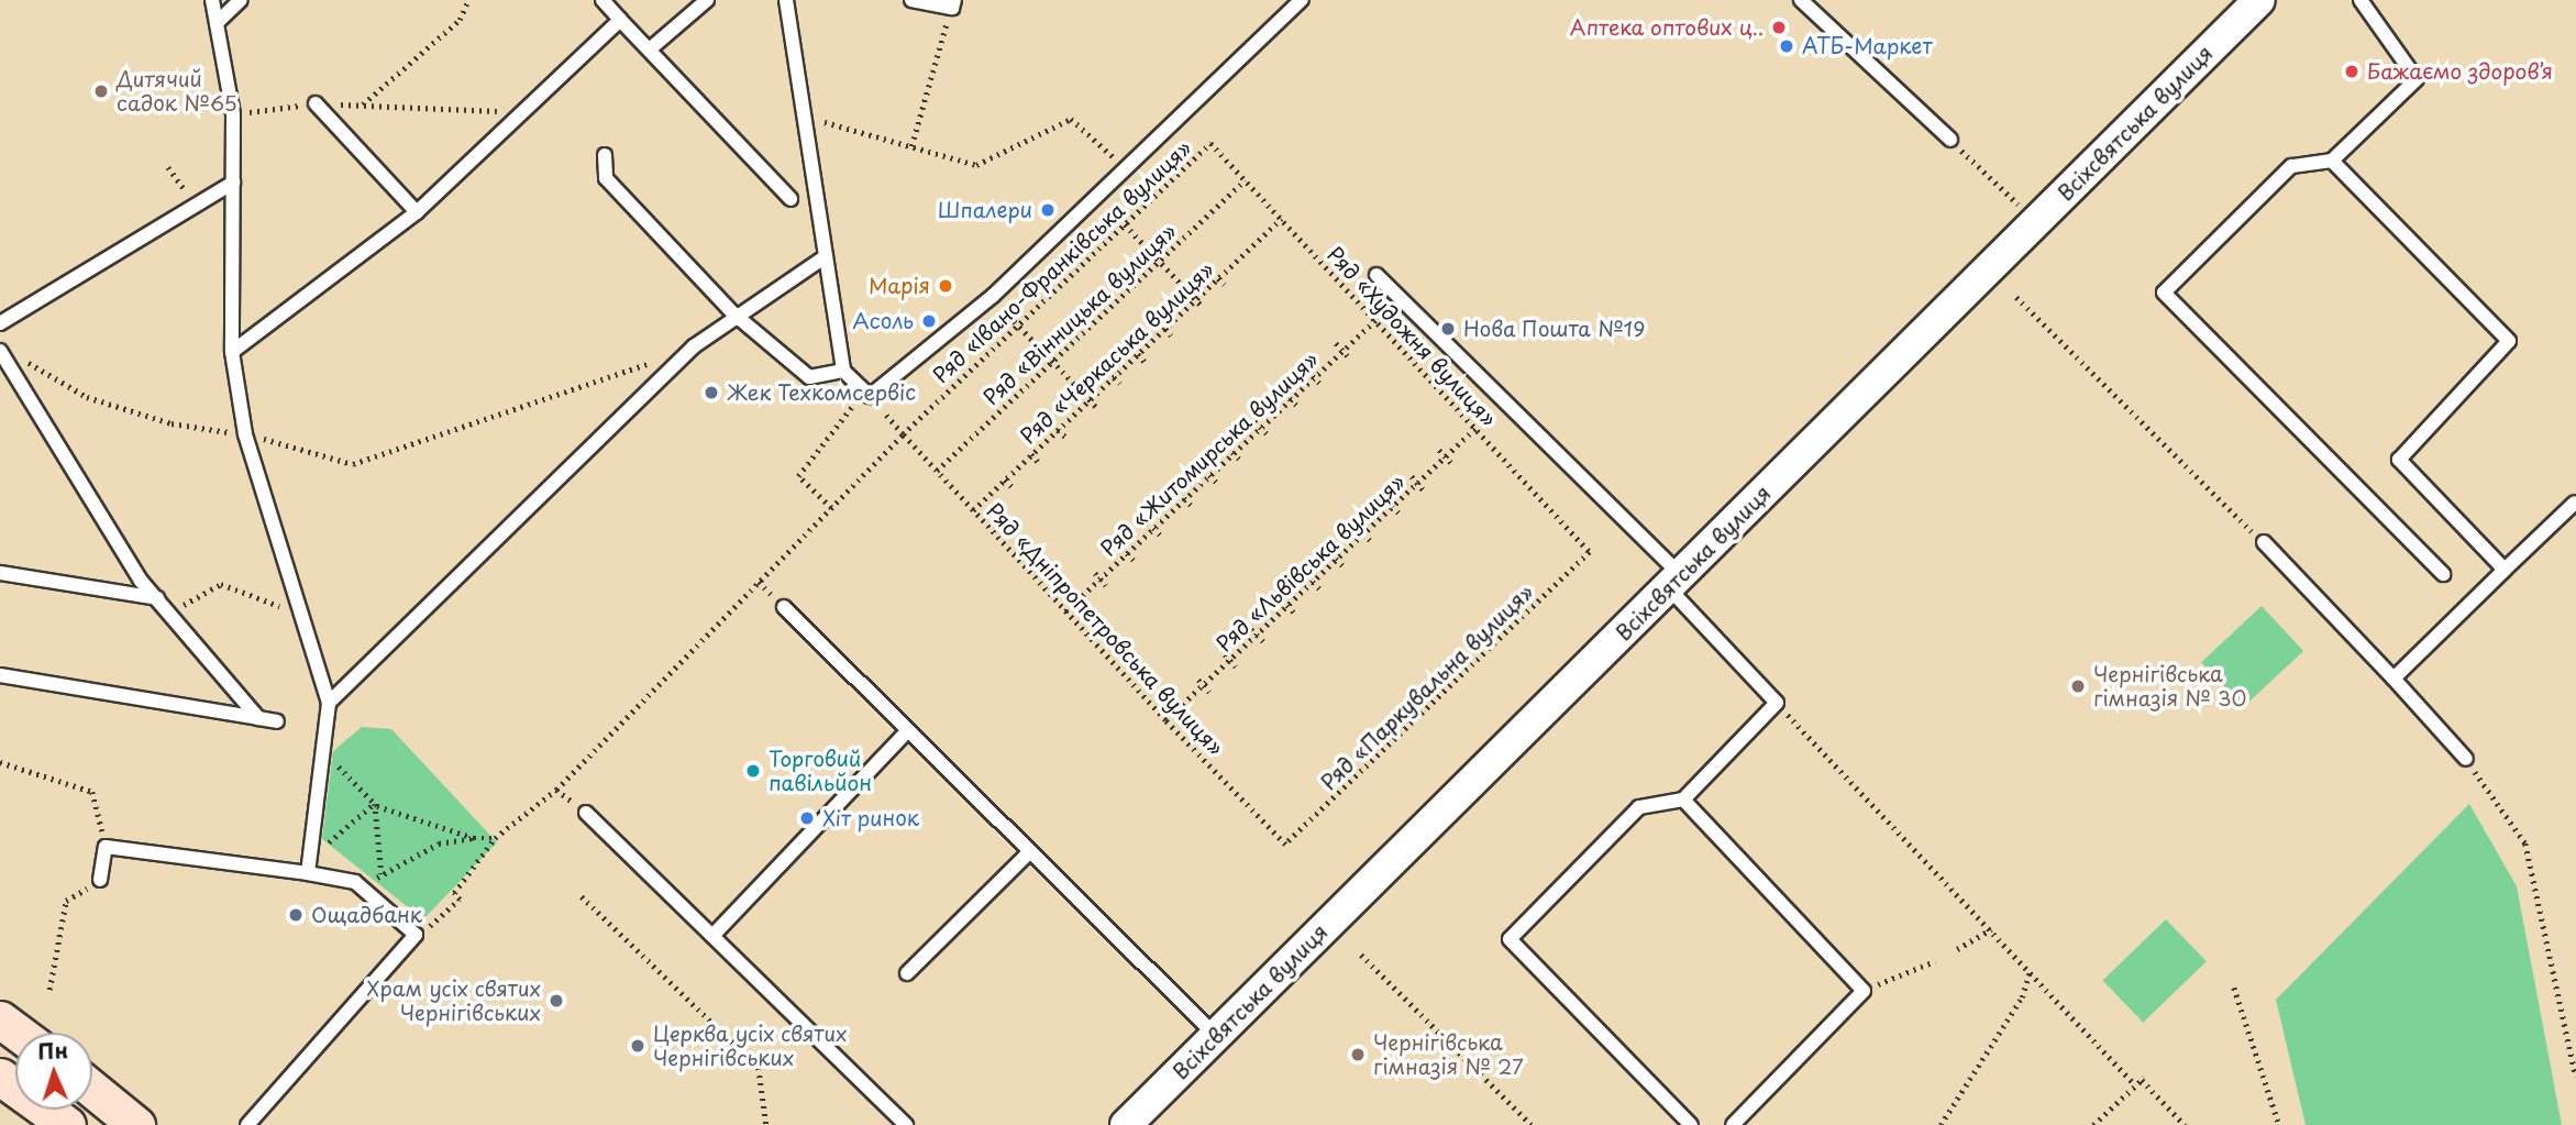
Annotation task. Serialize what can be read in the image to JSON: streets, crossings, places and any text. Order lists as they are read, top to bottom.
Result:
{
  "streets": {
    "street": ["Всіхсвятська вулиця"],
    "path": [
      "Ряд «Івано-Франківська вулиця»",
      "Ряд «Вінницька вулиця»",
      "Ряд «Художня вулиця»",
      "Ряд «Черкаська вулиця»",
      "Ряд «Житомирська вулиця»",
      "Ряд «Львівська вулиця»",
      "Ряд «Дніпропетровська вулиця»",
      "Ряд «Паркувальна вулиця»"
    ]
  },
  "crossings": [
    ["Ряд «Івано-Франківська вулиця»", "Ряд «Художня вулиця»"],
    ["Ряд «Івано-Франківська вулиця»", "Ряд «Дніпропетровська вулиця»"],
    ["Ряд «Вінницька вулиця»", "Ряд «Художня вулиця»"],
    ["Ряд «Вінницька вулиця»", "Ряд «Дніпропетровська вулиця»"],
    ["Ряд «Художня вулиця»", "Ряд «Черкаська вулиця»"],
    ["Ряд «Художня вулиця»", "Ряд «Житомирська вулиця»"],
    ["Ряд «Художня вулиця»", "Ряд «Львівська вулиця»"],
    ["Ряд «Художня вулиця»", "Ряд «Паркувальна вулиця»"],
    ["Ряд «Черкаська вулиця»", "Ряд «Дніпропетровська вулиця»"],
    ["Ряд «Житомирська вулиця»", "Ряд «Дніпропетровська вулиця»"],
    ["Ряд «Львівська вулиця»", "Ряд «Дніпропетровська вулиця»"],
    ["Ряд «Дніпропетровська вулиця»", "Ряд «Паркувальна вулиця»"]
  ],
  "places": [
    "Аптека оптових ц‥",
    "АТБ-Маркет",
    "Бажаємо здоровʼя",
    "Дитячий садок №65",
    "Шпалери",
    "Марія",
    "Асоль",
    "Нова Пошта №19",
    "Жек Техкомсервіс",
    "Чернігівська гімназія № 30",
    "Торговий павільйон",
    "Хіт ринок",
    "Ощадбанк",
    "Храм усіх святих Чернігівських",
    "Церква усіх святих Чернігівських",
    "Чернігівська гімназія № 27"
  ],
  "north": "top"
}
